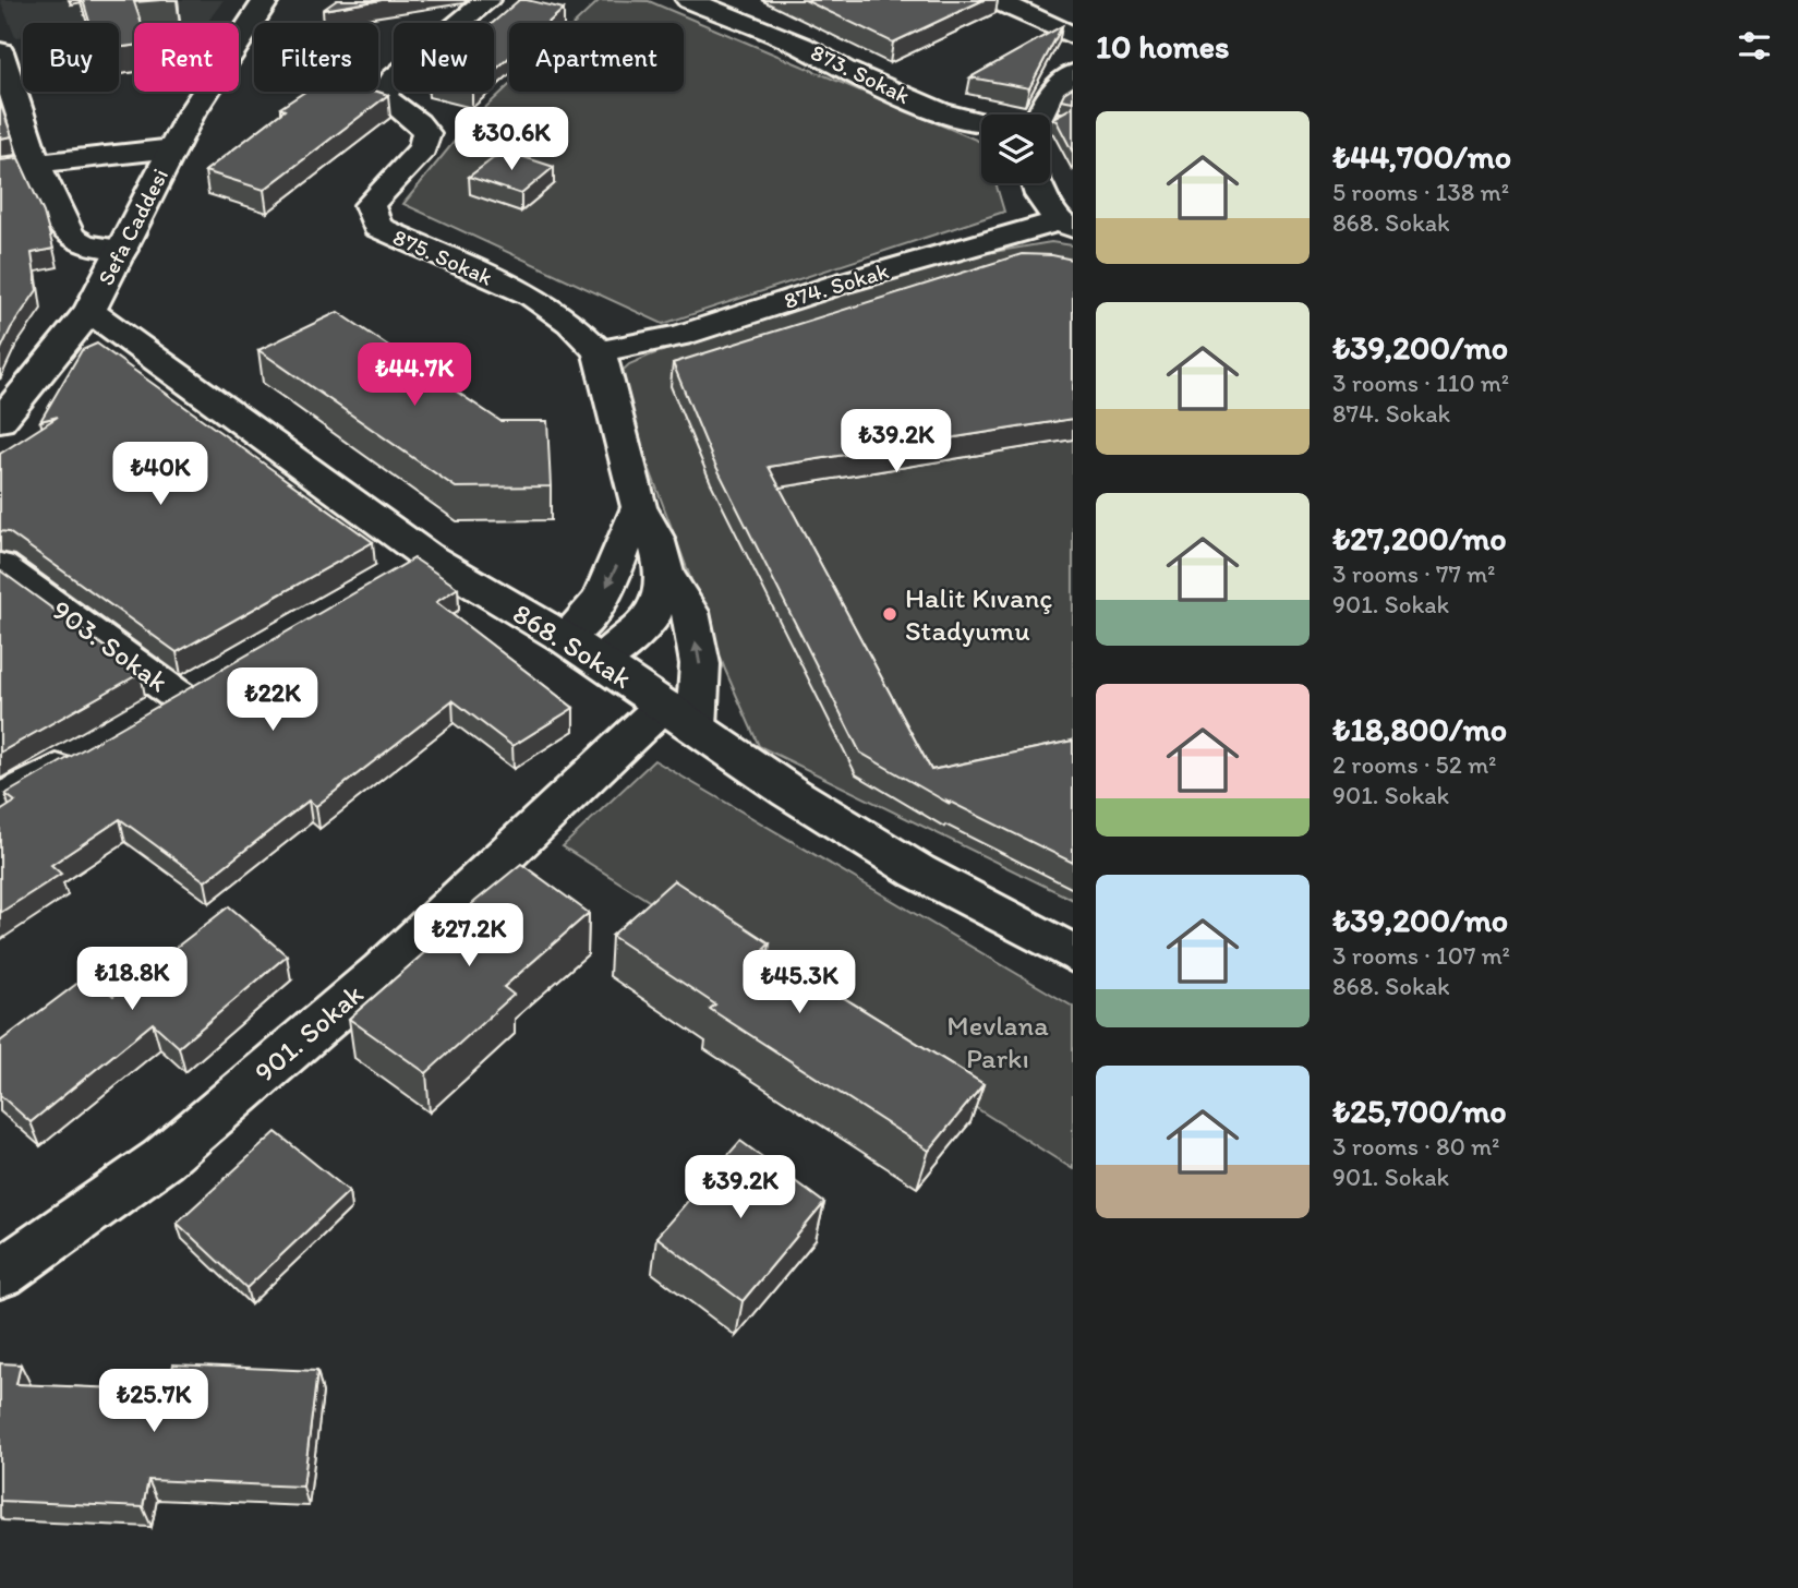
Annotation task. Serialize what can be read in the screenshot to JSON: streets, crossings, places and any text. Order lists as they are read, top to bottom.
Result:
{
  "streets": {
    "street": [
      "873. Sokak",
      "Sefa Caddesi",
      "875. Sokak",
      "874. Sokak",
      "903. Sokak",
      "868. Sokak",
      "901. Sokak"
    ]
  },
  "crossings": [
    ["Sefa Caddesi", "868. Sokak"],
    ["875. Sokak", "874. Sokak"],
    ["868. Sokak", "901. Sokak"]
  ],
  "parks": ["Mevlana Parkı"],
  "places": ["Halit Kıvanç Stadyumu"],
  "page": {
    "heading": "10 homes",
    "chip": [
      "Buy",
      "Rent",
      "Filters",
      "New",
      "Apartment"
    ],
    "list": [
      {
        "name": "₺44,700/mo",
        "note": "5 rooms · 138 m² · 868. Sokak"
      },
      {
        "name": "₺39,200/mo",
        "note": "3 rooms · 110 m² · 874. Sokak"
      },
      {
        "name": "₺27,200/mo",
        "note": "3 rooms · 77 m² · 901. Sokak"
      },
      {
        "name": "₺18,800/mo",
        "note": "2 rooms · 52 m² · 901. Sokak"
      },
      {
        "name": "₺39,200/mo",
        "note": "3 rooms · 107 m² · 868. Sokak"
      },
      {
        "name": "₺25,700/mo",
        "note": "3 rooms · 80 m² · 901. Sokak"
      }
    ],
    "price": [
      "₺30.6K",
      "₺44.7K",
      "₺39.2K",
      "₺40K",
      "₺22K",
      "₺27.2K",
      "₺18.8K",
      "₺45.3K",
      "₺39.2K",
      "₺25.7K"
    ]
  }
}
